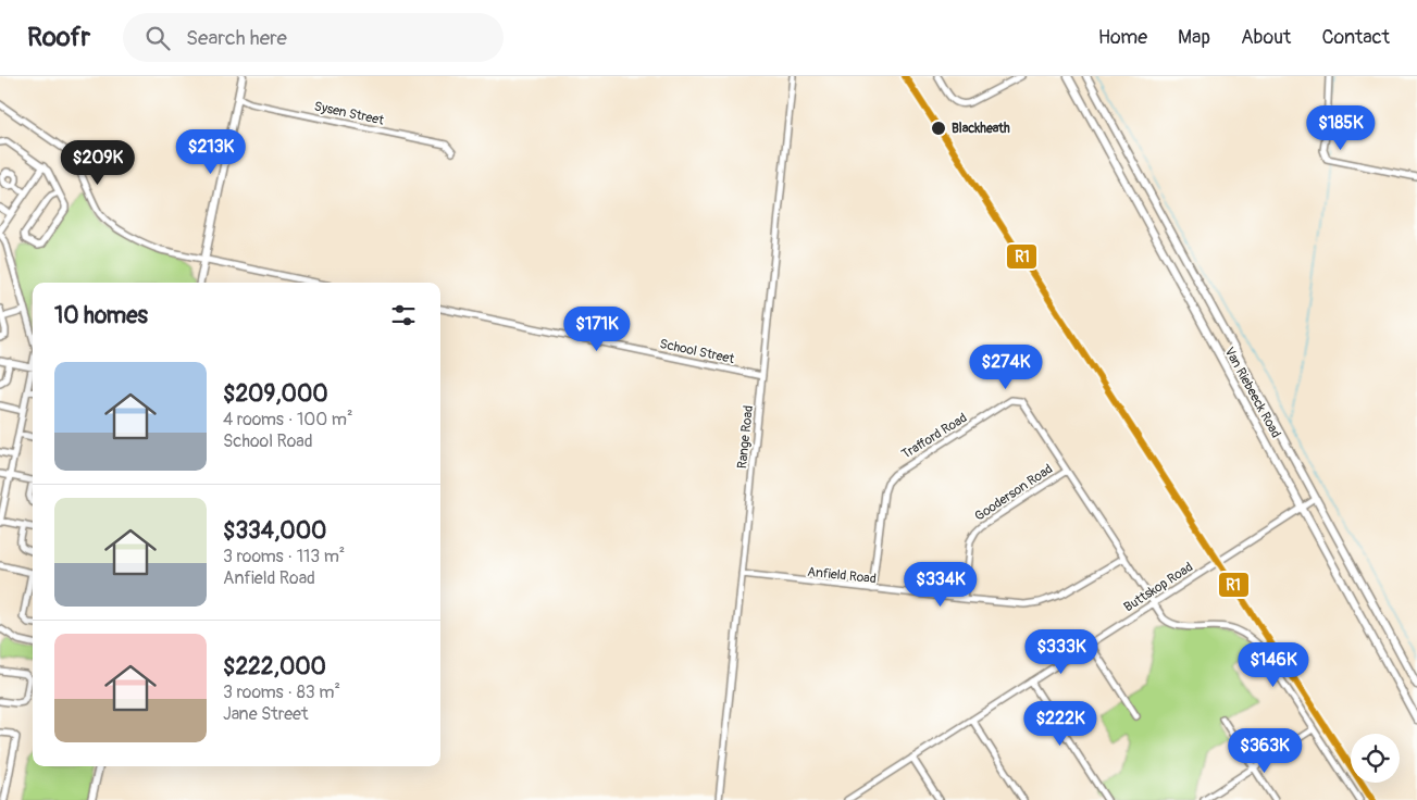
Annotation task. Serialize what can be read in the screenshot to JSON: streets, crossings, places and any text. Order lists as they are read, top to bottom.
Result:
{
  "streets": {
    "main road": ["Van Riebeeck Road"],
    "street": [
      "Sysen Street",
      "School Street",
      "Trafford Road",
      "Range Road",
      "Gooderson Road",
      "Anfield Road",
      "Buttskop Road"
    ]
  },
  "crossings": [
    ["School Street", "Range Road"],
    ["Van Riebeeck Road", "Buttskop Road"],
    ["Trafford Road", "Gooderson Road"],
    ["Trafford Road", "Anfield Road"],
    ["Trafford Road", "Buttskop Road"],
    ["Range Road", "Anfield Road"],
    ["Gooderson Road", "Anfield Road"]
  ],
  "places": ["Blackheath"],
  "lines": ["transit line R1"],
  "page": {
    "header": "Roofr",
    "search": "Search here",
    "nav": [
      "Home",
      "Map",
      "About",
      "Contact"
    ],
    "price": [
      "$185K",
      "$213K",
      "$209K",
      "$171K",
      "$274K",
      "$334K",
      "$333K",
      "$146K",
      "$222K",
      "$363K"
    ],
    "heading": "10 homes",
    "list": [
      {
        "name": "$209,000",
        "note": "4 rooms · 100 m² · School Road"
      },
      {
        "name": "$334,000",
        "note": "3 rooms · 113 m² · Anfield Road"
      },
      {
        "name": "$222,000",
        "note": "3 rooms · 83 m² · Jane Street"
      }
    ]
  }
}
